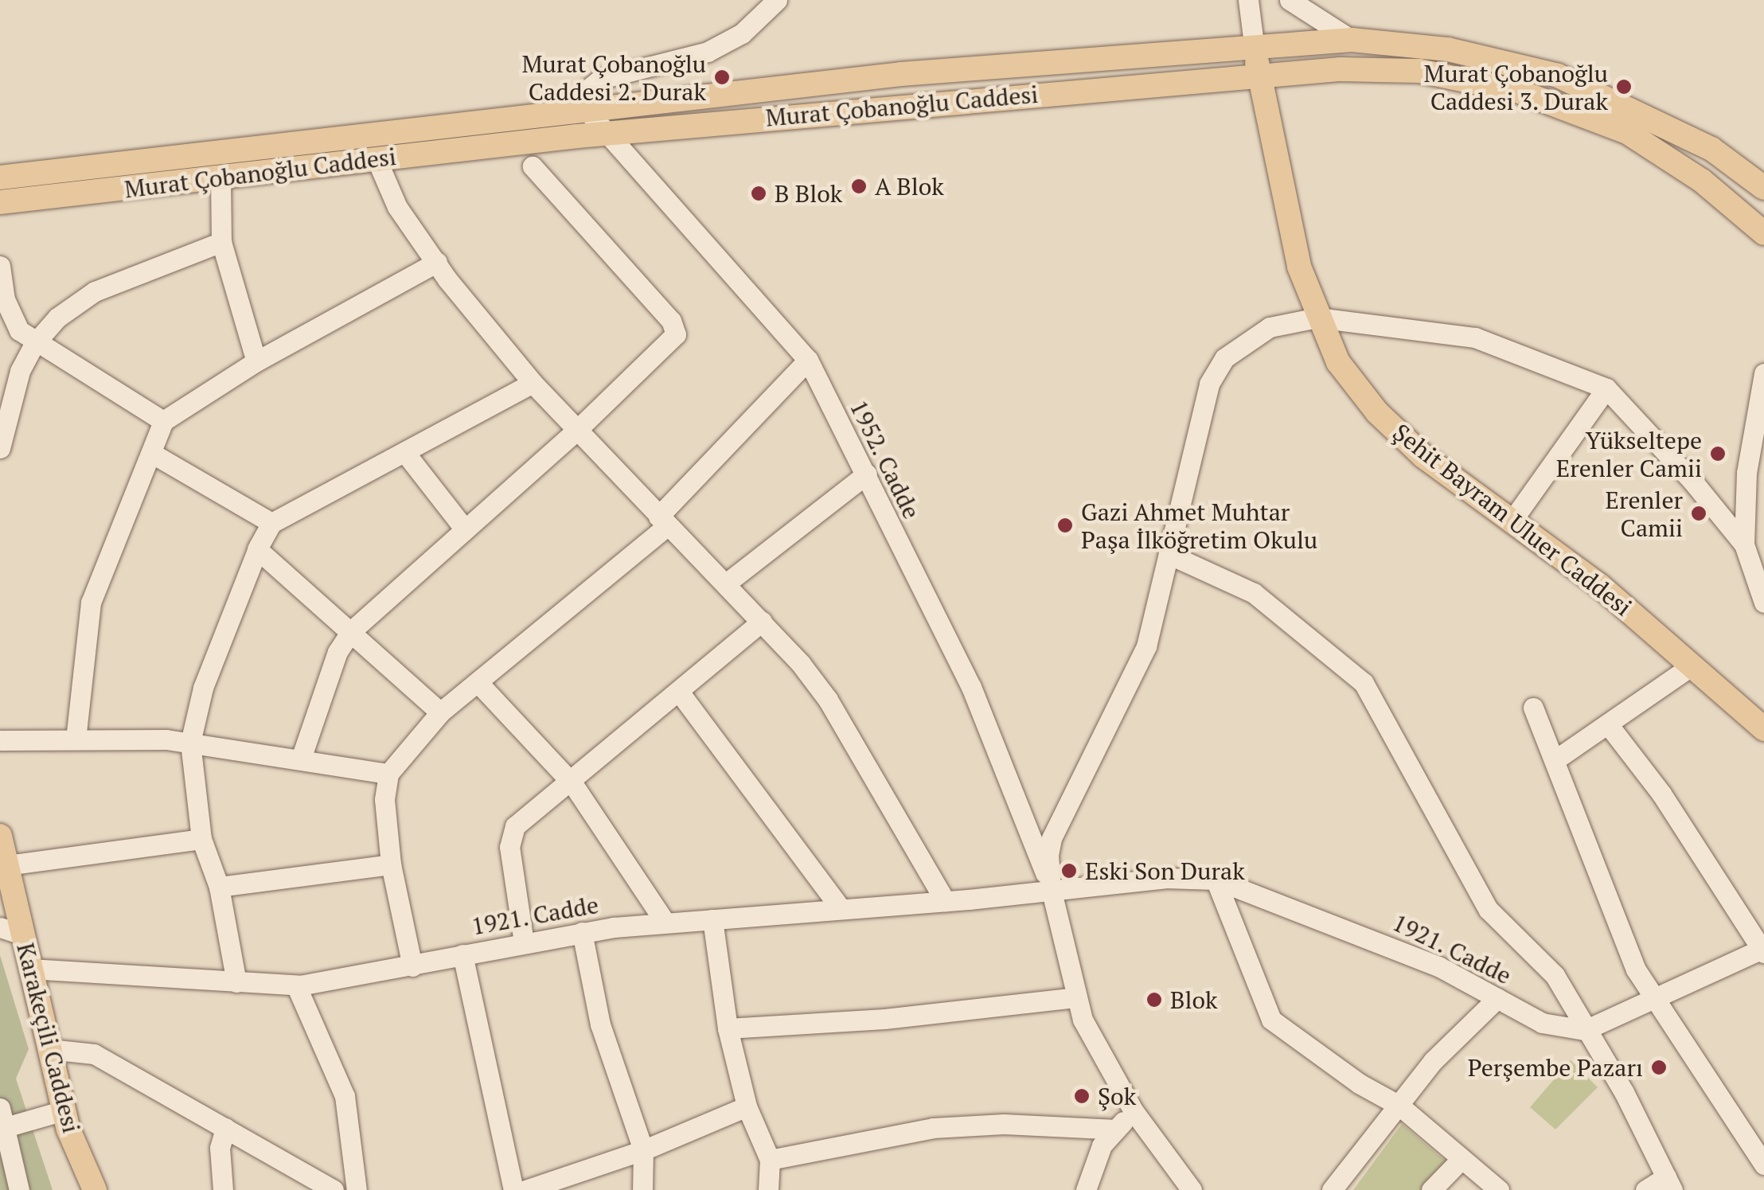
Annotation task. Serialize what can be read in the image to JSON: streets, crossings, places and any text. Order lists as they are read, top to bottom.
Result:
{
  "streets": {
    "main road": ["Murat Çobanoğlu Caddesi", "Şehit Bayram Uluer Caddesi", "Karakeçili Caddesi"],
    "street": ["1952. Cadde", "1921. Cadde"]
  },
  "crossings": [
    ["Murat Çobanoğlu Caddesi", "1952. Cadde"],
    ["Murat Çobanoğlu Caddesi", "Şehit Bayram Uluer Caddesi"],
    ["1952. Cadde", "1921. Cadde"],
    ["1921. Cadde", "Karakeçili Caddesi"]
  ],
  "places": [
    "Murat Çobanoğlu Caddesi 2. Durak",
    "Murat Çobanoğlu Caddesi 3. Durak",
    "A Blok",
    "B Blok",
    "Yükseltepe Erenler Camii",
    "Erenler Camii",
    "Gazi Ahmet Muhtar Paşa İlköğretim Okulu",
    "Eski Son Durak",
    "Blok",
    "Perşembe Pazarı",
    "Şok"
  ]
}
